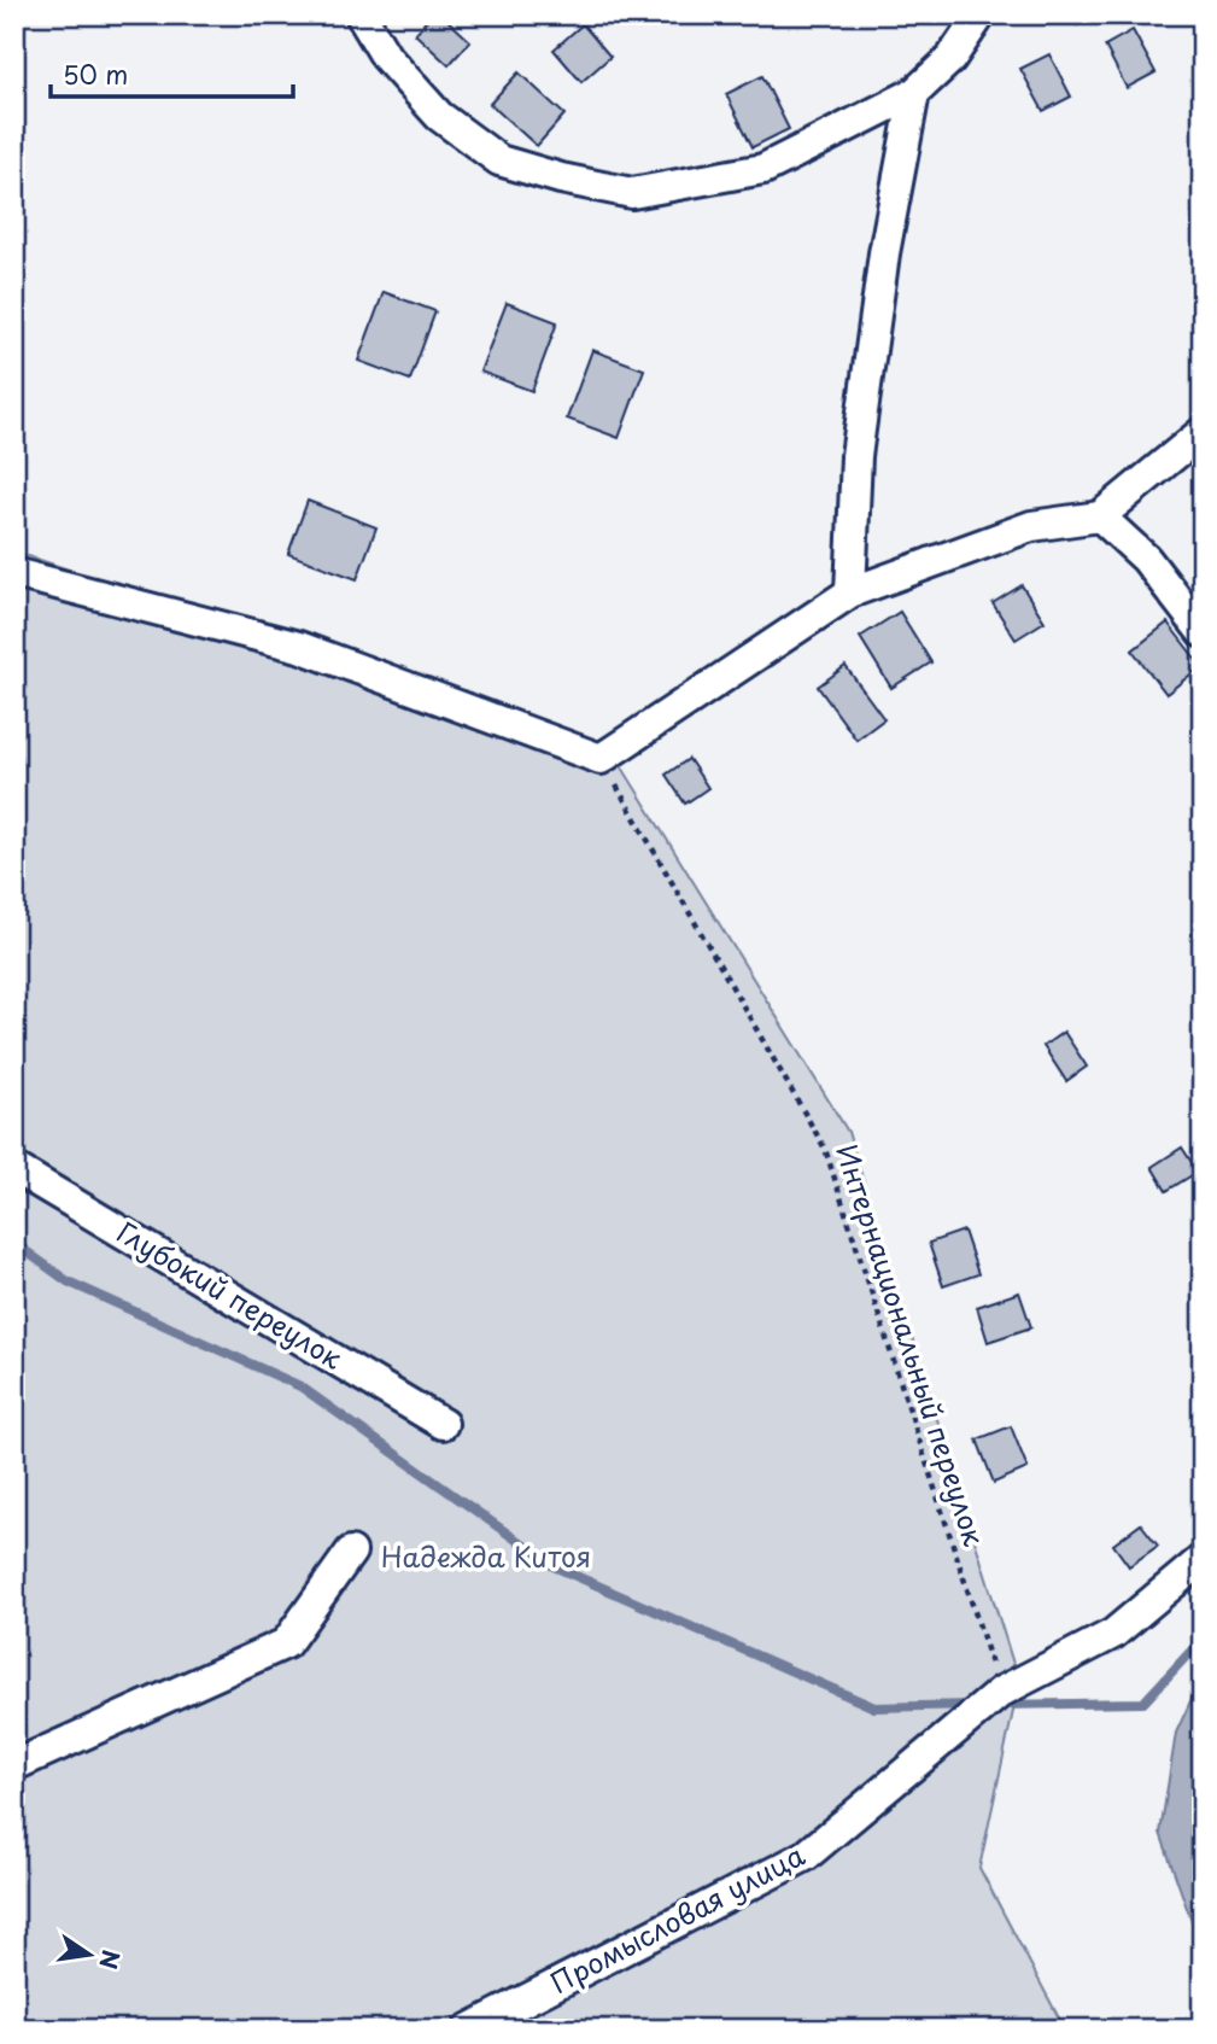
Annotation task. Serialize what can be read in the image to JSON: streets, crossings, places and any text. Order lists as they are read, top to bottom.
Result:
{
  "streets": {
    "street": ["Глубокий переулок", "Промысловая улица"],
    "path": ["Интернациональный переулок"]
  },
  "crossings": [
    ["Интернациональный переулок", "Промысловая улица"]
  ],
  "parks": ["Надежда Китоя"],
  "scale_bar": "50 m",
  "north": "right"
}
